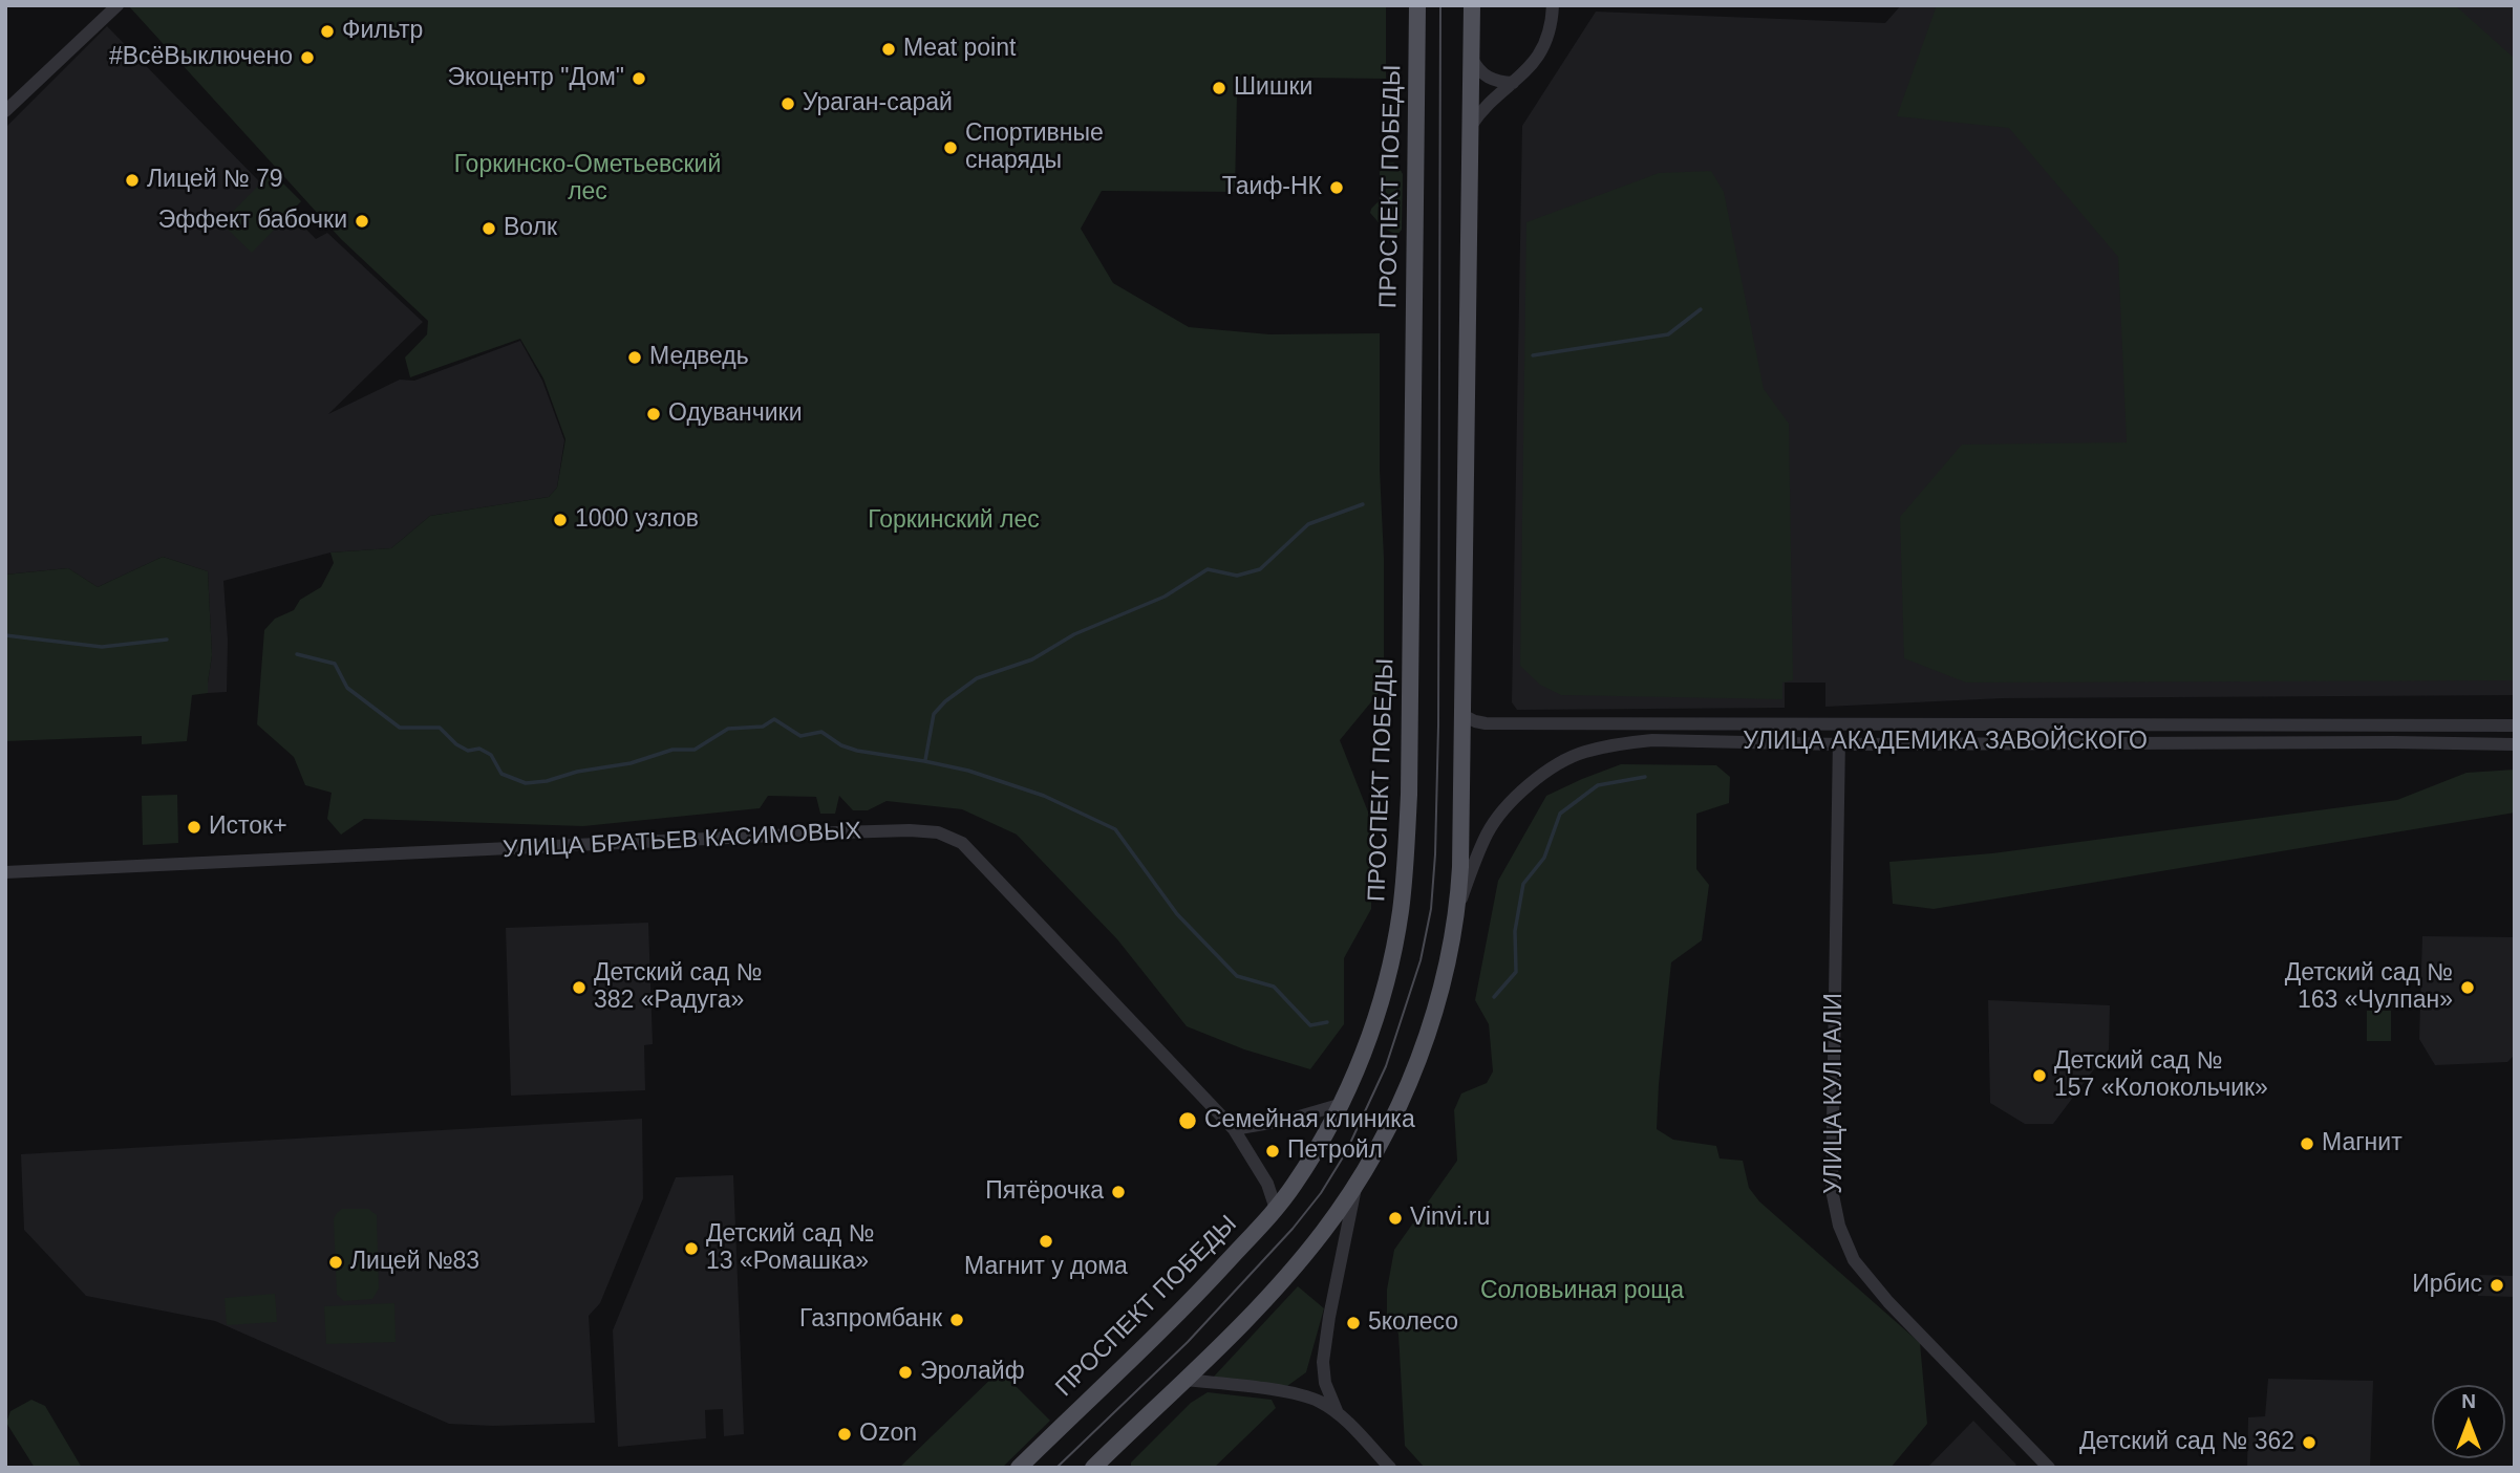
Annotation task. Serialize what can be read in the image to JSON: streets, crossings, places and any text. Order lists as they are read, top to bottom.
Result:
{
  "streets": {
    "main road": ["ПРОСПЕКТ ПОБЕДЫ"],
    "street": ["УЛИЦА АКАДЕМИКА ЗАВОЙСКОГО", "УЛИЦА БРАТЬЕВ КАСИМОВЫХ", "УЛИЦА КУЛ ГАЛИ"]
  },
  "crossings": [
    ["ПРОСПЕКТ ПОБЕДЫ", "УЛИЦА БРАТЬЕВ КАСИМОВЫХ"],
    ["УЛИЦА АКАДЕМИКА ЗАВОЙСКОГО", "УЛИЦА КУЛ ГАЛИ"]
  ],
  "parks": ["Горкинско-Ометьевский лес", "Горкинский лес", "Соловьиная роща"],
  "places": [
    "Фильтр",
    "Meat point",
    "#ВсёВыключено",
    "Экоцентр \"Дом\"",
    "Шишки",
    "Ураган-сарай",
    "Спортивные снаряды",
    "Лицей № 79",
    "Таиф-НК",
    "Эффект бабочки",
    "Волк",
    "Медведь",
    "Одуванчики",
    "1000 узлов",
    "Исток+",
    "Детский сад № 382 «Радуга»",
    "Детский сад № 163 «Чулпан»",
    "Детский сад № 157 «Колокольчик»",
    "Семейная клиника",
    "Магнит",
    "Петройл",
    "Пятёрочка",
    "Vinvi.ru",
    "Магнит у дома",
    "Детский сад № 13 «Ромашка»",
    "Лицей №83",
    "Ирбис",
    "Газпромбанк",
    "5колесо",
    "Эролайф",
    "Ozon",
    "Детский сад № 362"
  ],
  "north": "top"
}
